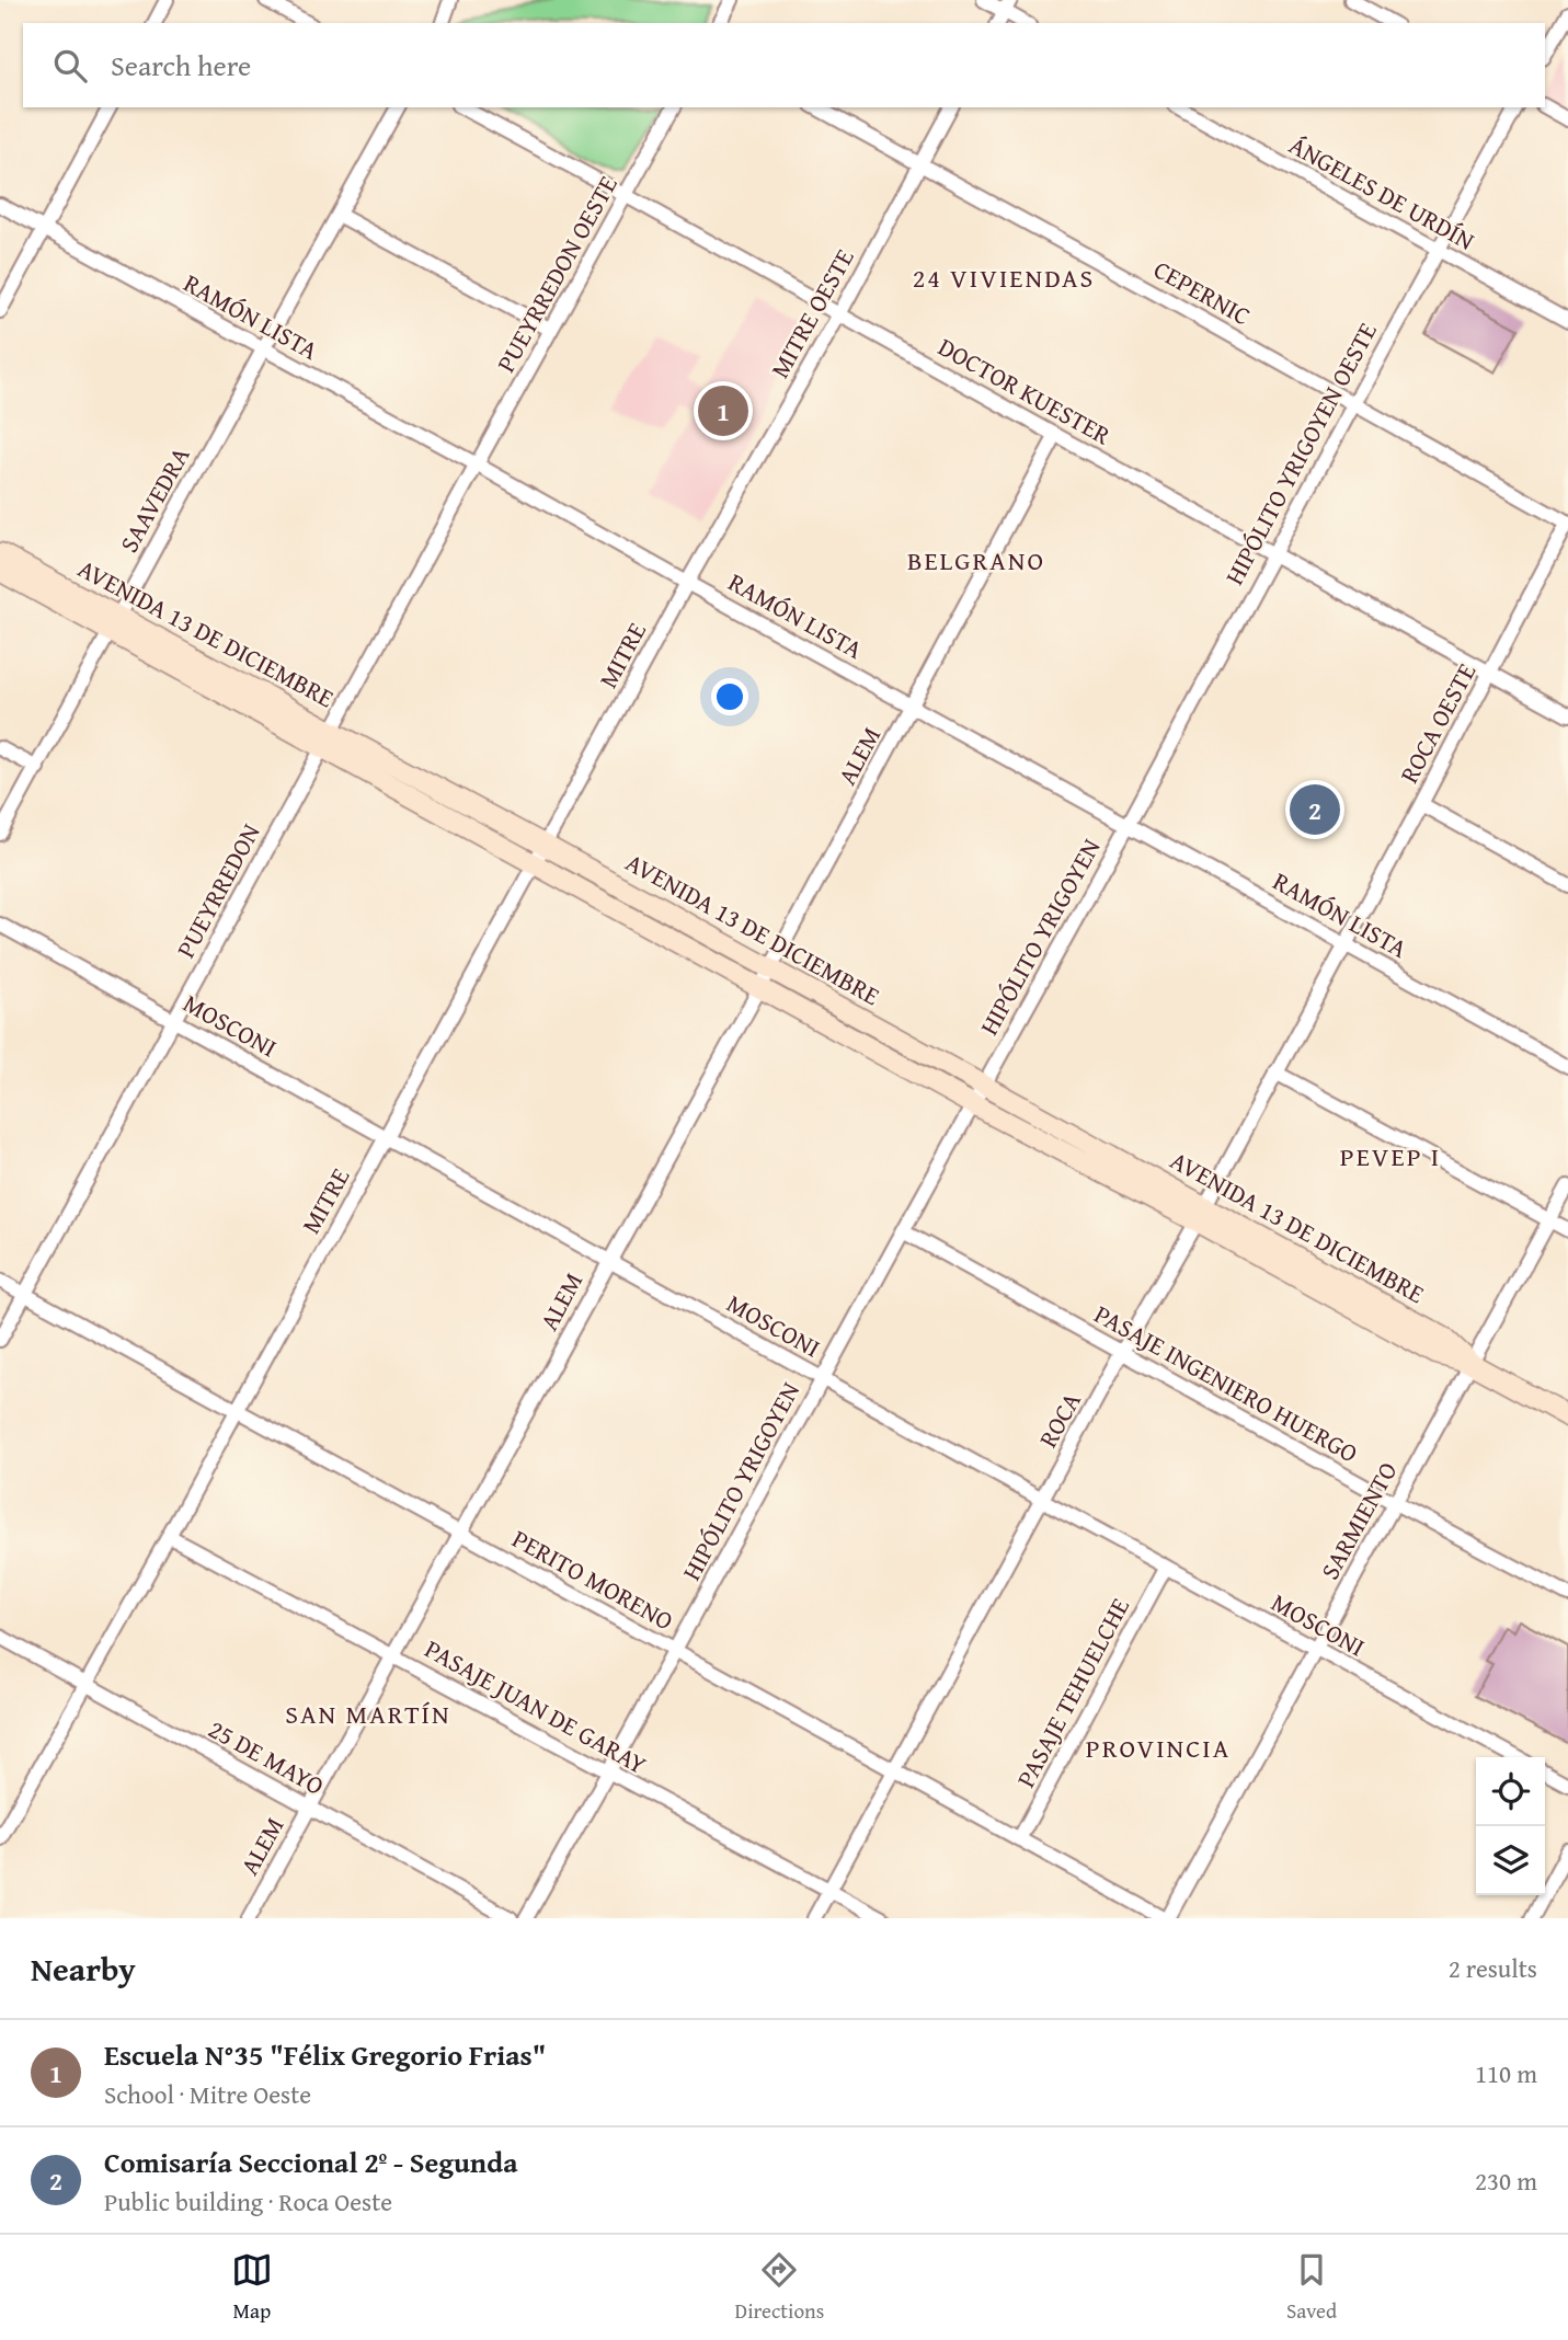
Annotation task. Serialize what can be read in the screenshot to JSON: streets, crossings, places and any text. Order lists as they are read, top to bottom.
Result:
{
  "streets": {
    "street": [
      "ÁNGELES DE URDÍN",
      "PUEYRREDON OESTE",
      "CEPERNIC",
      "MITRE OESTE",
      "RAMÓN LISTA",
      "DOCTOR KUESTER",
      "HIPÓLITO YRIGOYEN OESTE",
      "SAAVEDRA",
      "AVENIDA 13 DE DICIEMBRE",
      "MITRE",
      "ROCA OESTE",
      "ALEM",
      "PUEYRREDON",
      "HIPÓLITO YRIGOYEN",
      "MOSCONI",
      "PASAJE INGENIERO HUERGO",
      "ROCA",
      "SARMIENTO",
      "PERITO MORENO",
      "PASAJE TEHUELCHE",
      "PASAJE JUAN DE GARAY",
      "25 DE MAYO"
    ]
  },
  "crossings": [
    ["ÁNGELES DE URDÍN", "HIPÓLITO YRIGOYEN OESTE"],
    ["PUEYRREDON OESTE", "RAMÓN LISTA"],
    ["PUEYRREDON OESTE", "DOCTOR KUESTER"],
    ["PUEYRREDON OESTE", "PUEYRREDON"],
    ["CEPERNIC", "MITRE OESTE"],
    ["CEPERNIC", "HIPÓLITO YRIGOYEN OESTE"],
    ["CEPERNIC", "ROCA OESTE"],
    ["MITRE OESTE", "RAMÓN LISTA"],
    ["MITRE OESTE", "DOCTOR KUESTER"],
    ["MITRE OESTE", "MITRE"],
    ["RAMÓN LISTA", "HIPÓLITO YRIGOYEN OESTE"],
    ["RAMÓN LISTA", "SAAVEDRA"],
    ["RAMÓN LISTA", "MITRE"],
    ["RAMÓN LISTA", "ROCA OESTE"],
    ["RAMÓN LISTA", "ALEM"],
    ["RAMÓN LISTA", "PUEYRREDON"],
    ["RAMÓN LISTA", "HIPÓLITO YRIGOYEN"],
    ["RAMÓN LISTA", "ROCA"],
    ["DOCTOR KUESTER", "HIPÓLITO YRIGOYEN OESTE"],
    ["DOCTOR KUESTER", "ROCA OESTE"],
    ["DOCTOR KUESTER", "ALEM"],
    ["HIPÓLITO YRIGOYEN OESTE", "HIPÓLITO YRIGOYEN"],
    ["SAAVEDRA", "AVENIDA 13 DE DICIEMBRE"],
    ["AVENIDA 13 DE DICIEMBRE", "MITRE"],
    ["AVENIDA 13 DE DICIEMBRE", "ALEM"],
    ["AVENIDA 13 DE DICIEMBRE", "PUEYRREDON"],
    ["AVENIDA 13 DE DICIEMBRE", "HIPÓLITO YRIGOYEN"],
    ["AVENIDA 13 DE DICIEMBRE", "ROCA"],
    ["AVENIDA 13 DE DICIEMBRE", "SARMIENTO"],
    ["MITRE", "MOSCONI"],
    ["MITRE", "PERITO MORENO"],
    ["MITRE", "PASAJE JUAN DE GARAY"],
    ["MITRE", "25 DE MAYO"],
    ["ROCA OESTE", "ROCA"],
    ["ALEM", "MOSCONI"],
    ["ALEM", "PERITO MORENO"],
    ["ALEM", "PASAJE JUAN DE GARAY"],
    ["ALEM", "25 DE MAYO"],
    ["PUEYRREDON", "MOSCONI"],
    ["PUEYRREDON", "PERITO MORENO"],
    ["HIPÓLITO YRIGOYEN", "MOSCONI"],
    ["HIPÓLITO YRIGOYEN", "PASAJE INGENIERO HUERGO"],
    ["HIPÓLITO YRIGOYEN", "PERITO MORENO"],
    ["HIPÓLITO YRIGOYEN", "PASAJE JUAN DE GARAY"],
    ["MOSCONI", "ROCA"],
    ["MOSCONI", "SARMIENTO"],
    ["MOSCONI", "PASAJE TEHUELCHE"],
    ["PASAJE INGENIERO HUERGO", "ROCA"],
    ["PASAJE INGENIERO HUERGO", "SARMIENTO"],
    ["ROCA", "PERITO MORENO"],
    ["ROCA", "PASAJE JUAN DE GARAY"],
    ["SARMIENTO", "PERITO MORENO"],
    ["PERITO MORENO", "PASAJE TEHUELCHE"]
  ],
  "districts": [
    "24 VIVIENDAS",
    "BELGRANO",
    "PEVEP I",
    "SAN MARTÍN",
    "PROVINCIA"
  ],
  "page": {
    "search": "Search here",
    "pins": ["1", "2"],
    "heading": ["Nearby", "2 results"],
    "list": [
      {
        "mark": "1",
        "name": "Escuela N°35 \"Félix Gregorio Frias\"",
        "note": "School · Mitre Oeste",
        "value": "110 m"
      },
      {
        "mark": "2",
        "name": "Comisaría Seccional 2º - Segunda",
        "note": "Public building · Roca Oeste",
        "value": "230 m"
      }
    ],
    "nav": ["Map", "Directions", "Saved"]
  }
}
